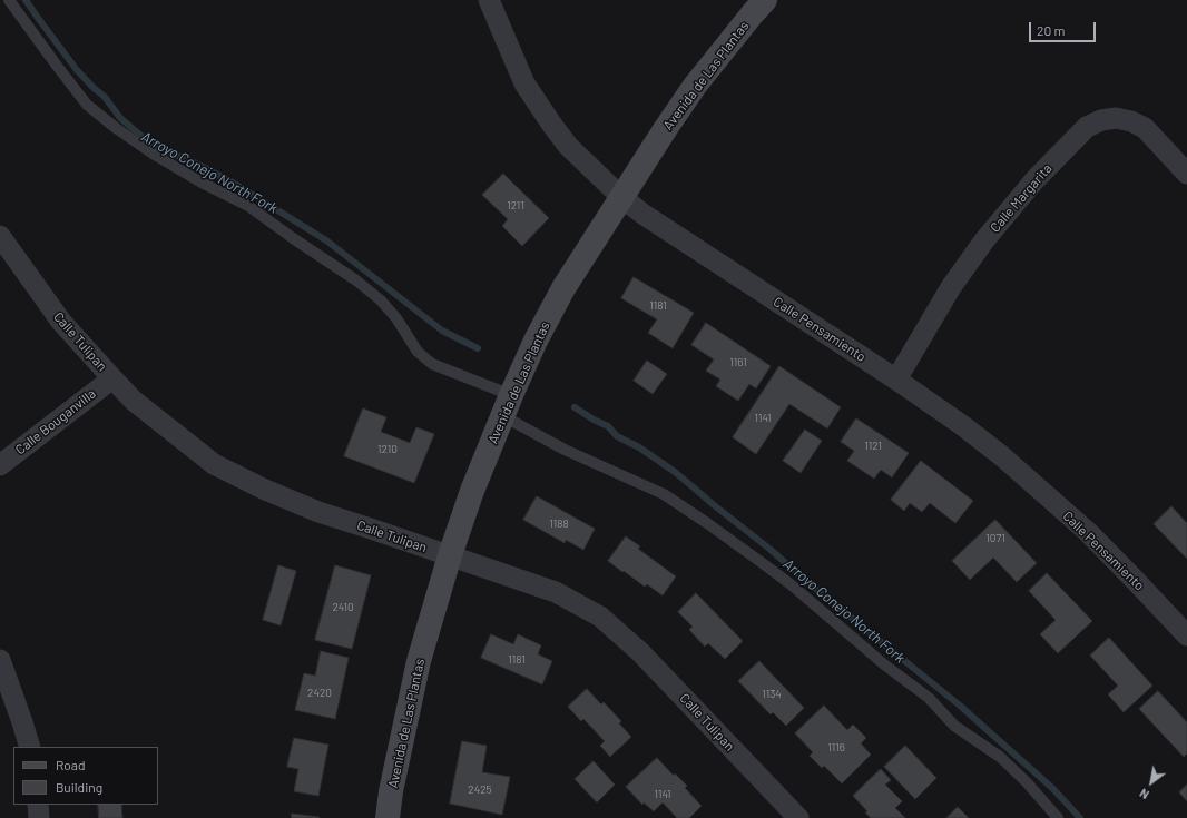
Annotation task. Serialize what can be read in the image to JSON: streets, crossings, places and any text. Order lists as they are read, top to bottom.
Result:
{
  "streets": {
    "street": [
      "Avenida de Las Plantas",
      "Calle Margarita",
      "Calle Pensamiento",
      "Calle Tulipan",
      "Calle Bouganvilla"
    ]
  },
  "crossings": [
    ["Avenida de Las Plantas", "Calle Pensamiento"],
    ["Avenida de Las Plantas", "Calle Tulipan"],
    ["Calle Margarita", "Calle Pensamiento"],
    ["Calle Tulipan", "Calle Bouganvilla"]
  ],
  "water": ["Arroyo Conejo North Fork"],
  "house_numbers": [
    "1211",
    "1181",
    "1161",
    "1141",
    "1121",
    "1210",
    "1188",
    "1071",
    "2410",
    "1181",
    "2420",
    "1134",
    "1116",
    "2425",
    "1141"
  ],
  "legend": ["Road", "Building"],
  "scale_bar": "20 m",
  "north": "bottom left"
}
